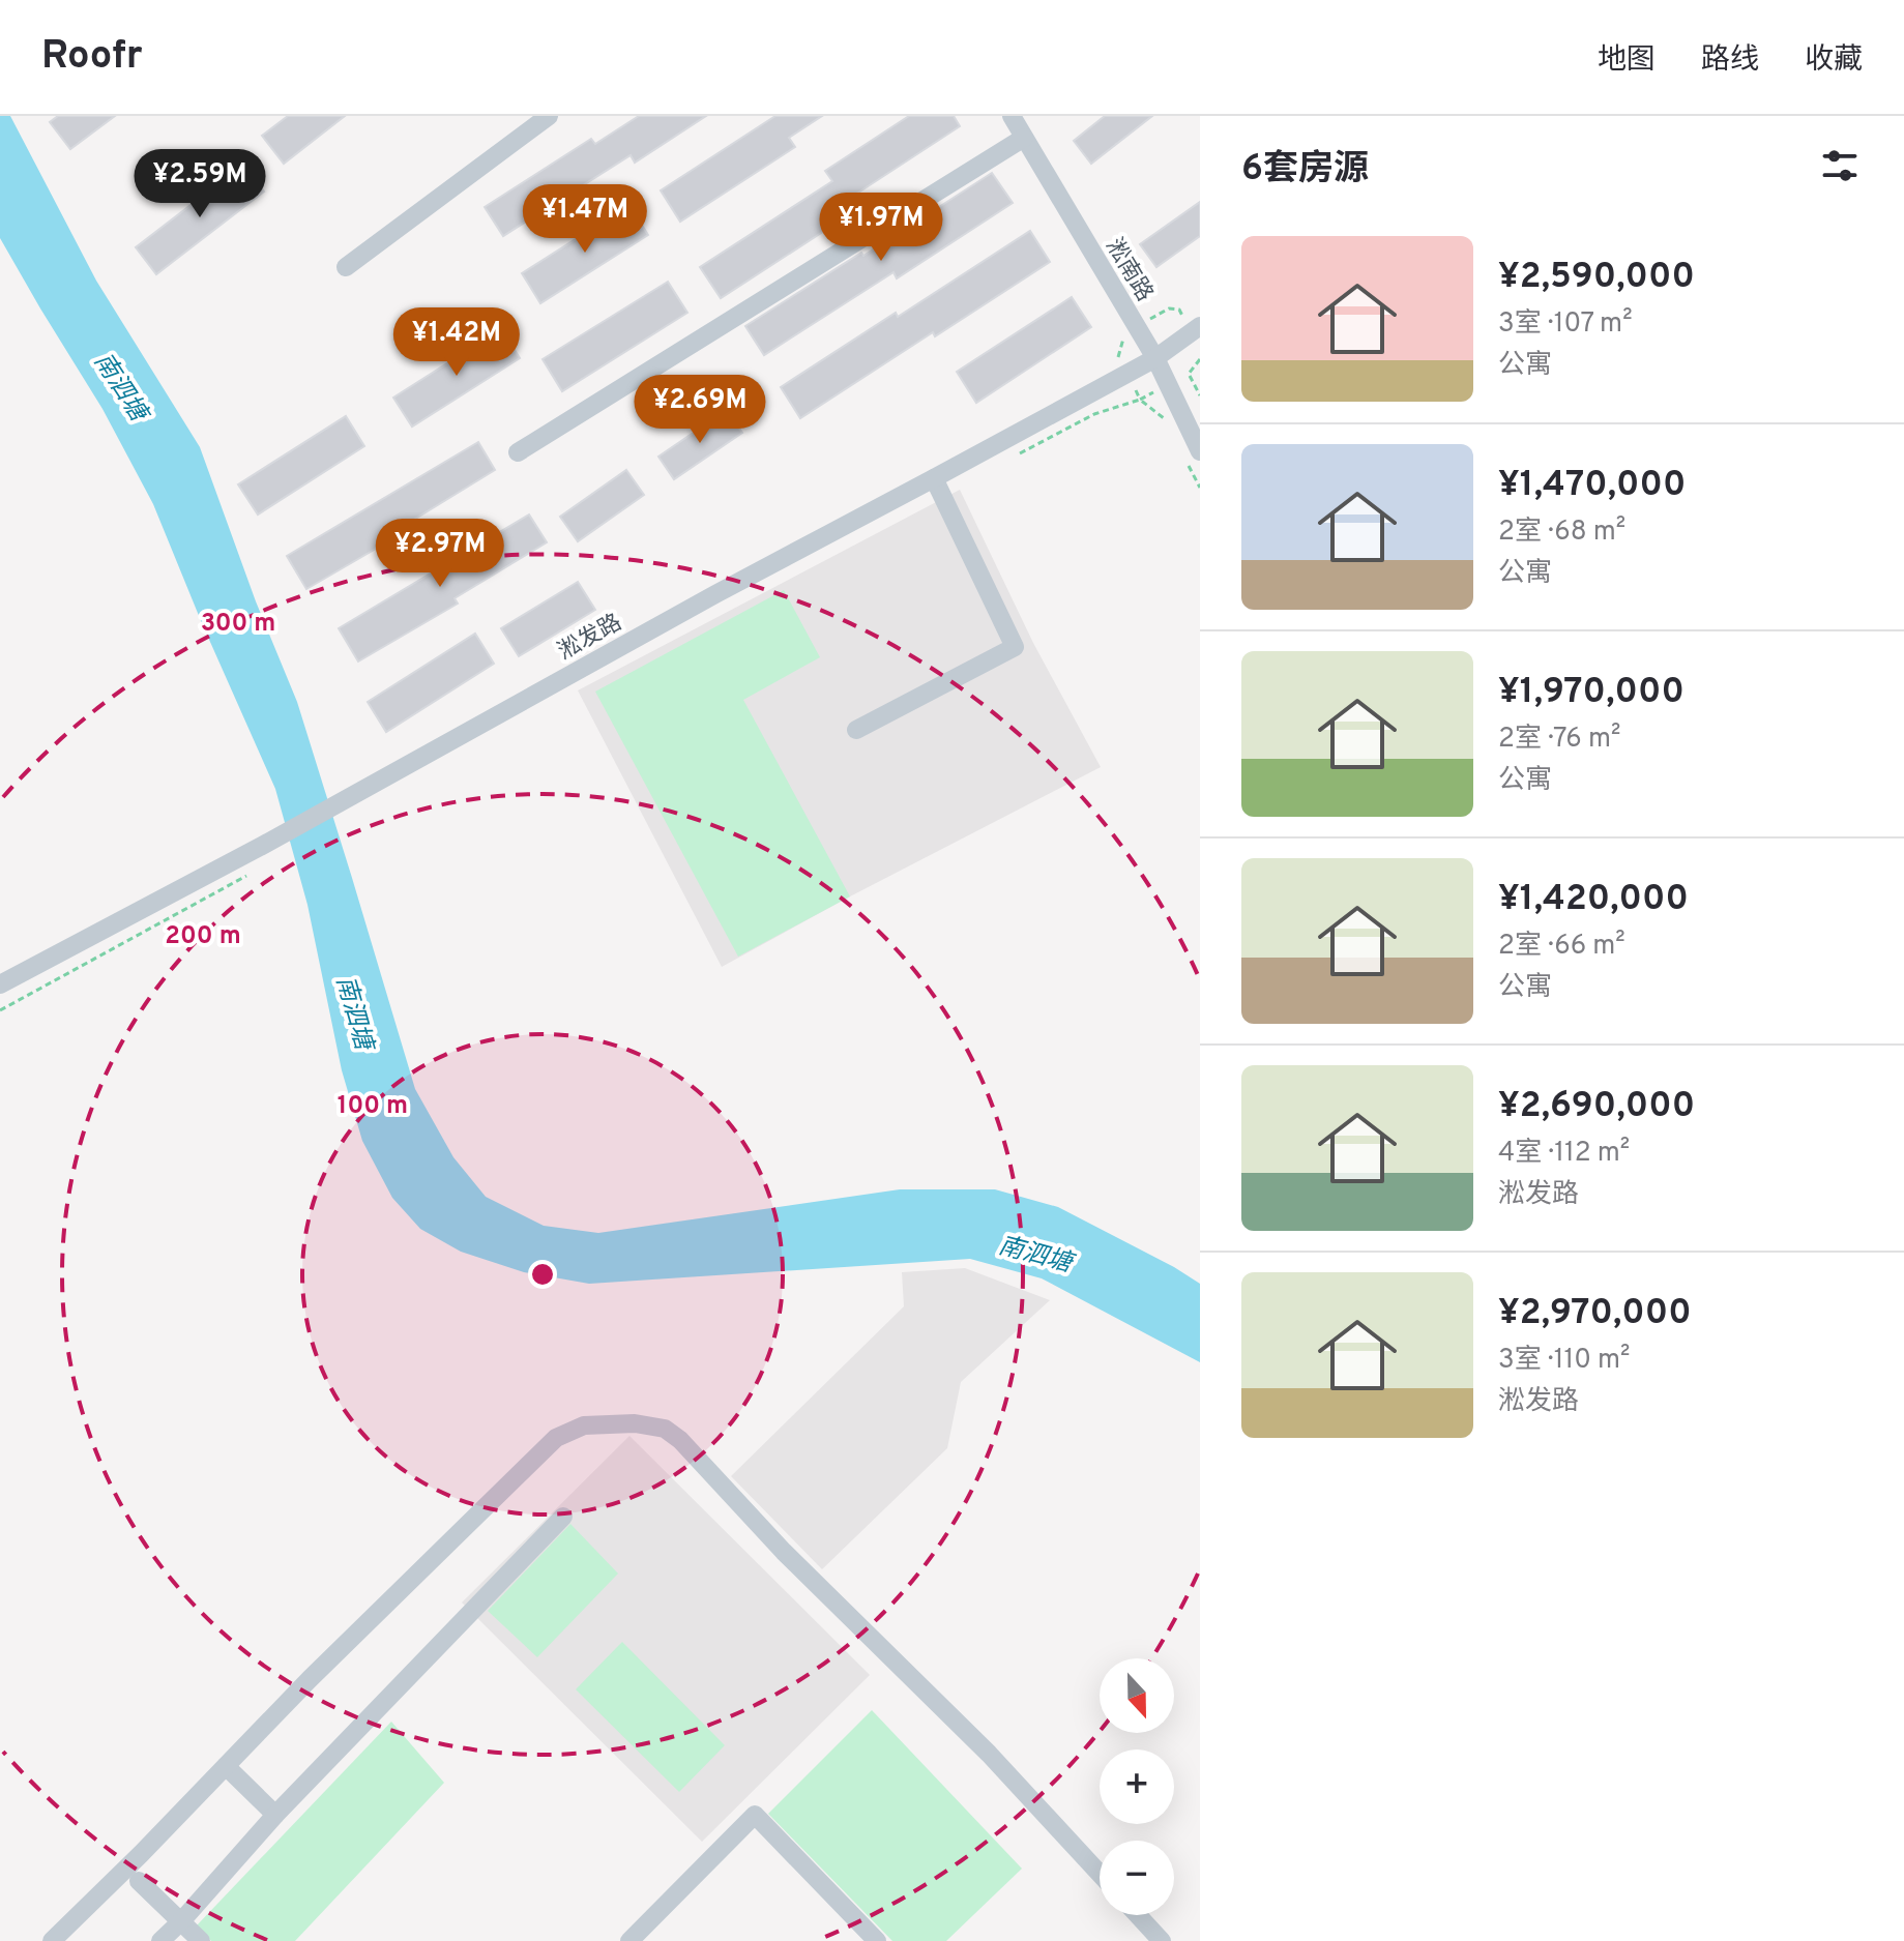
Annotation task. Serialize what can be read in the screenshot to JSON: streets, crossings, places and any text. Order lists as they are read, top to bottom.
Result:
{
  "streets": {
    "street": ["淞南路", "淞发路"]
  },
  "crossings": [
    ["淞南路", "淞发路"]
  ],
  "water": ["南泗塘"],
  "north": "bottom",
  "page": {
    "header": "Roofr",
    "nav": ["地图", "路线", "收藏"],
    "heading": "6套房源",
    "price": [
      "¥2.59M",
      "¥1.47M",
      "¥1.97M",
      "¥1.42M",
      "¥2.69M",
      "¥2.97M"
    ],
    "list": [
      {
        "name": "¥2,590,000",
        "note": "3室 · 107 m² · 公寓"
      },
      {
        "name": "¥1,470,000",
        "note": "2室 · 68 m² · 公寓"
      },
      {
        "name": "¥1,970,000",
        "note": "2室 · 76 m² · 公寓"
      },
      {
        "name": "¥1,420,000",
        "note": "2室 · 66 m² · 公寓"
      },
      {
        "name": "¥2,690,000",
        "note": "4室 · 112 m² · 淞发路"
      },
      {
        "name": "¥2,970,000",
        "note": "3室 · 110 m² · 淞发路"
      }
    ],
    "map_buttons": ["+", "−"]
  },
  "rings": ["300 m", "200 m", "100 m"]
}
